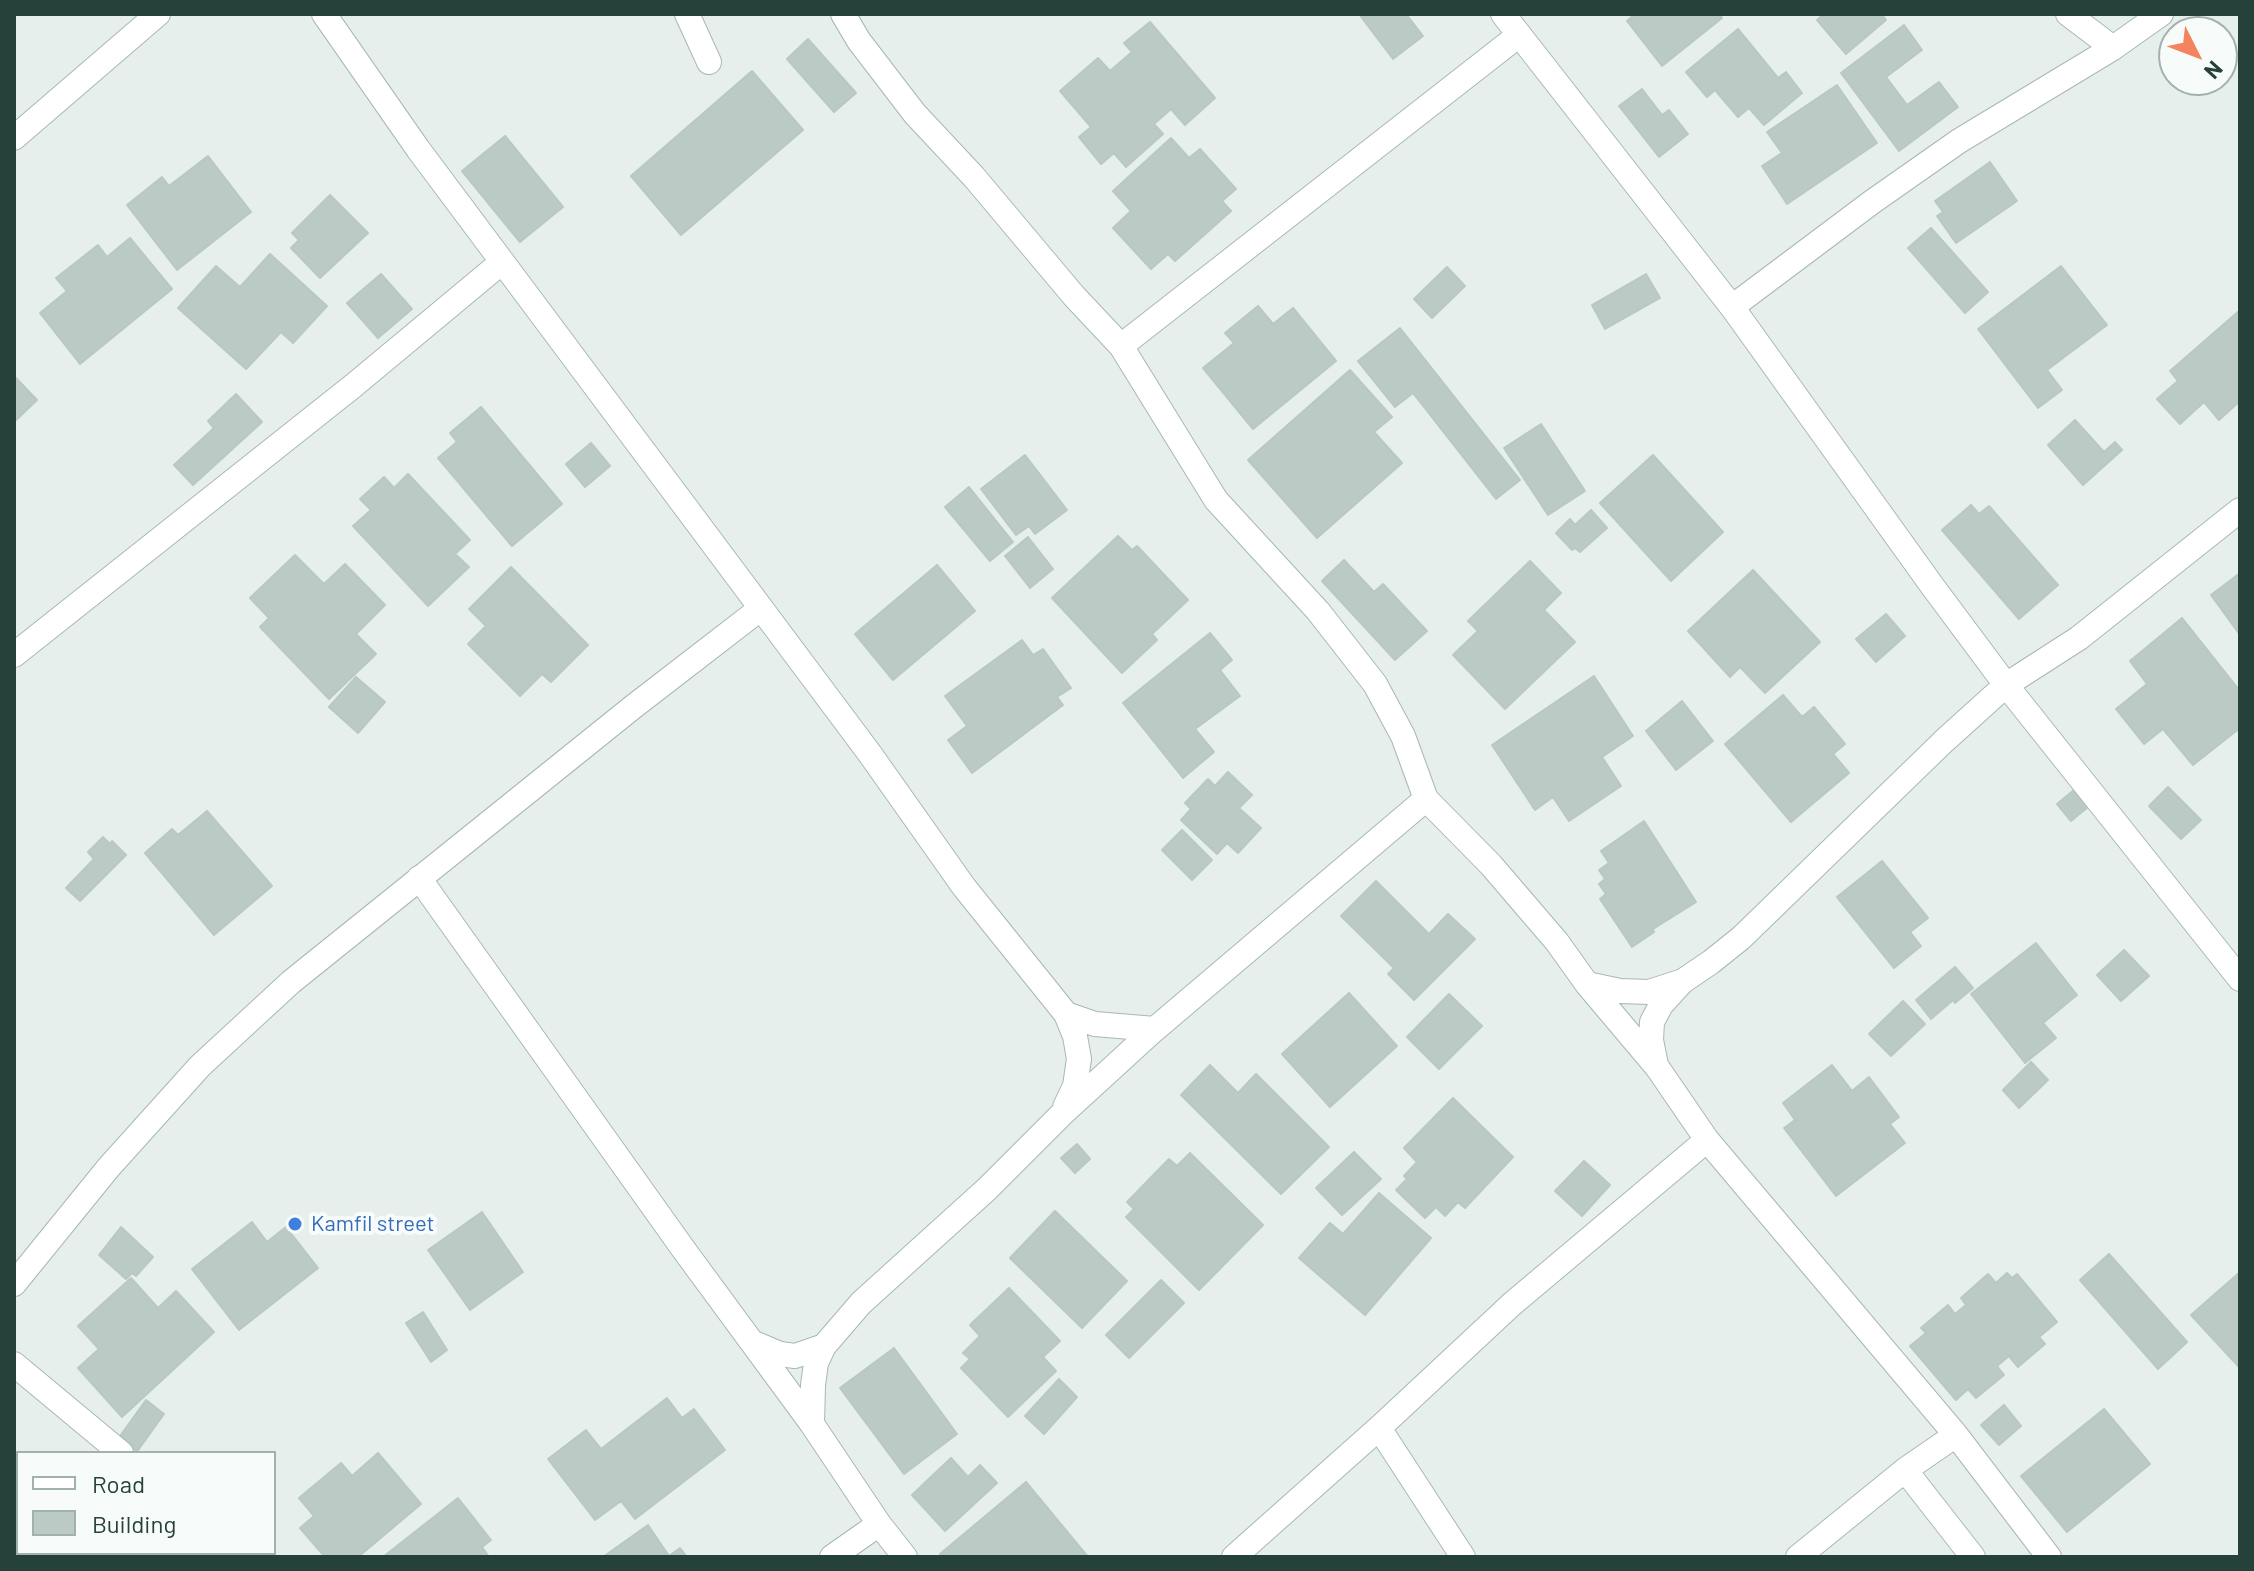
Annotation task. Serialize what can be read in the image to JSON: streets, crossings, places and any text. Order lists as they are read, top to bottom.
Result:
{
  "places": ["Kamfil street"],
  "legend": ["Road", "Building"],
  "north": "bottom right"
}
